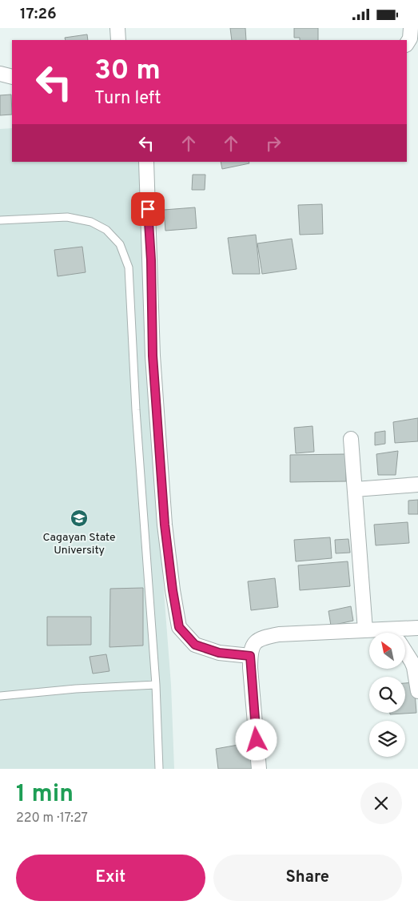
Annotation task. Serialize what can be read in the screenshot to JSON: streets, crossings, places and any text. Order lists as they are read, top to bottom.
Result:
{
  "places": {
    "school or university": ["Cagayan State University"]
  },
  "north": "top left",
  "page": {
    "status": "17:26",
    "turn": ["30 m", "Turn left"],
    "heading": ["1 min", "220 m · 17:27"],
    "buttons": ["Exit", "Share"]
  }
}
